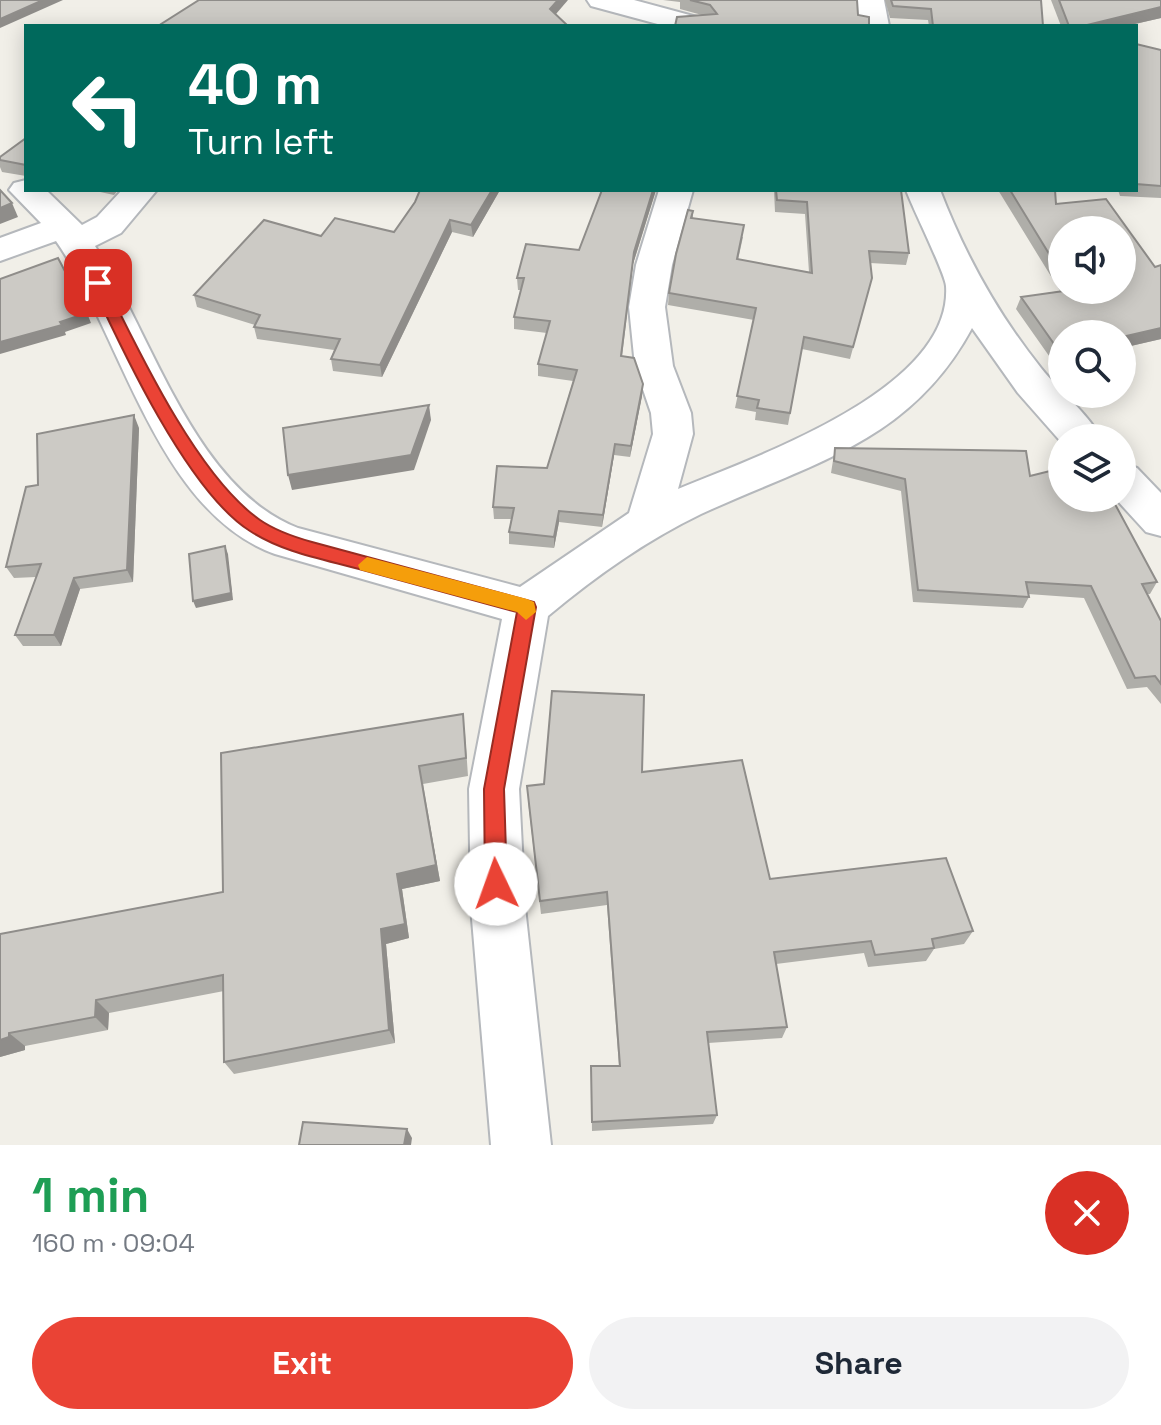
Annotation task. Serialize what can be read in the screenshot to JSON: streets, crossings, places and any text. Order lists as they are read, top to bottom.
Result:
{
  "page": {
    "turn": ["40 m", "Turn left"],
    "heading": ["1 min", "160 m · 09:04"],
    "buttons": ["Exit", "Share"]
  }
}
